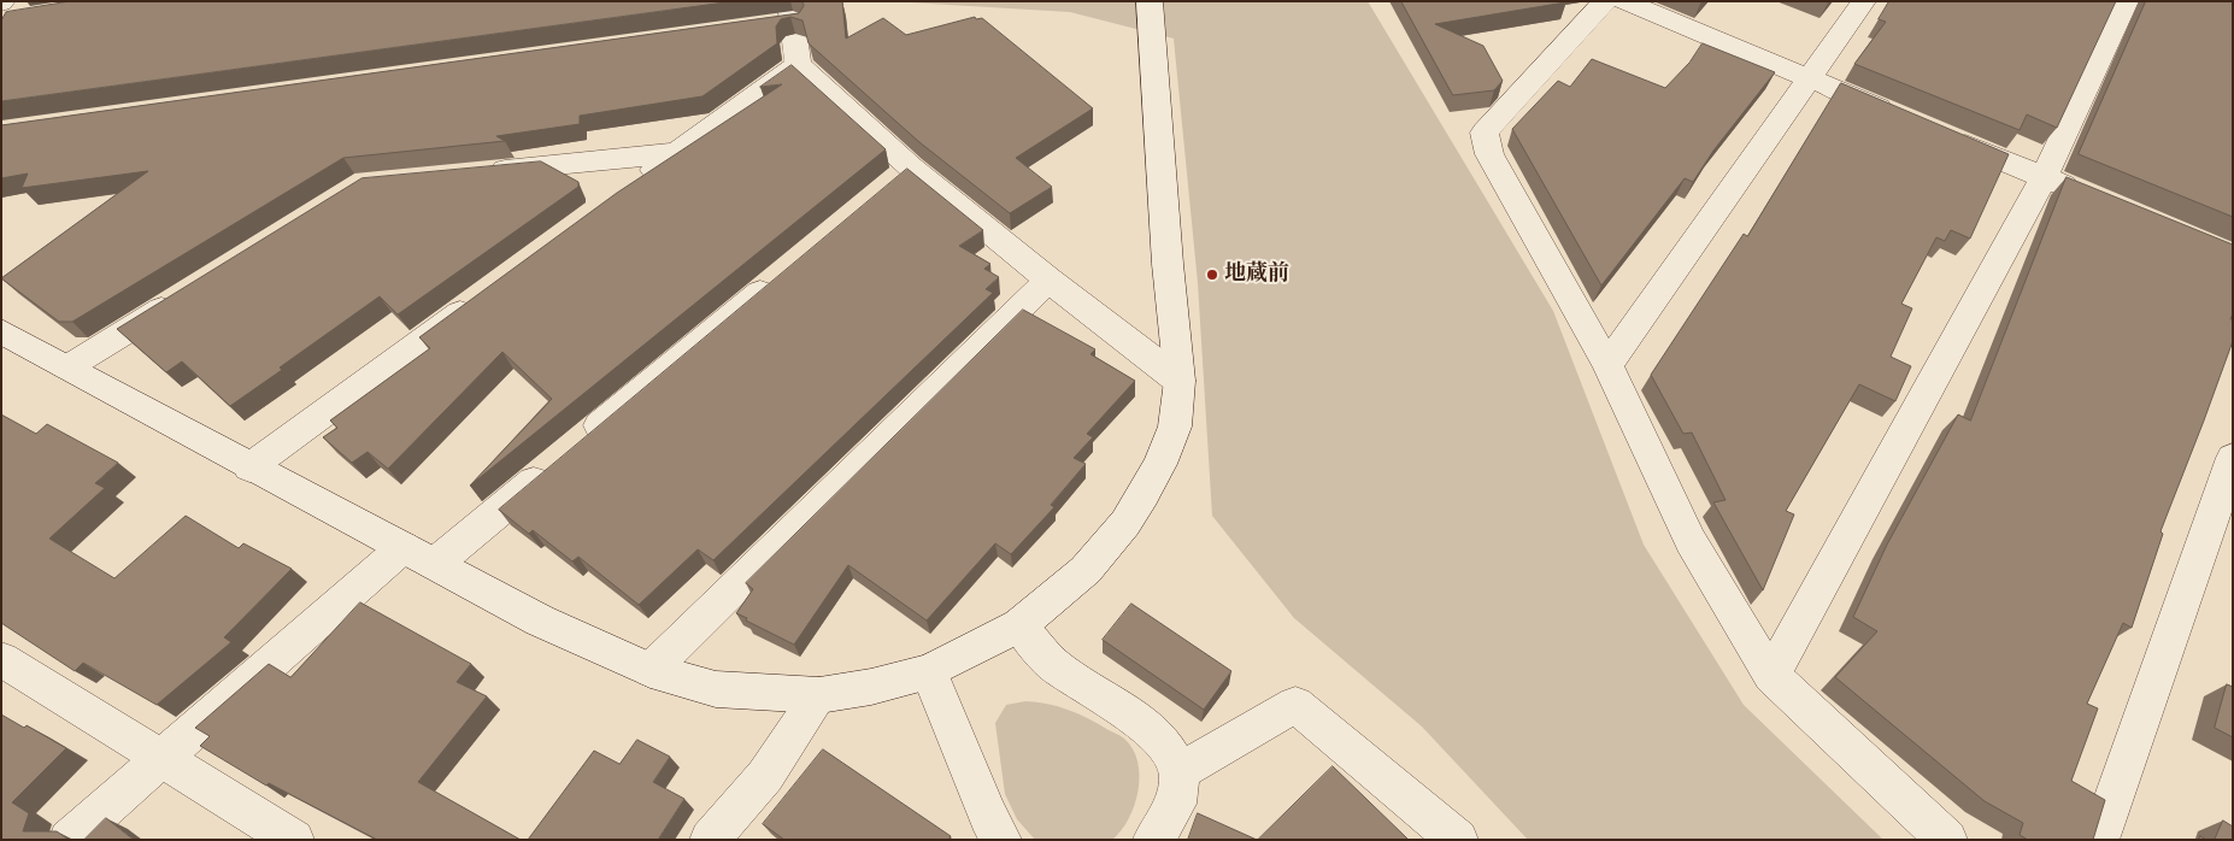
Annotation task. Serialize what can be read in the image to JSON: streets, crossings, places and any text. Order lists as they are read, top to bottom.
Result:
{
  "places": ["地蔵前"]
}
